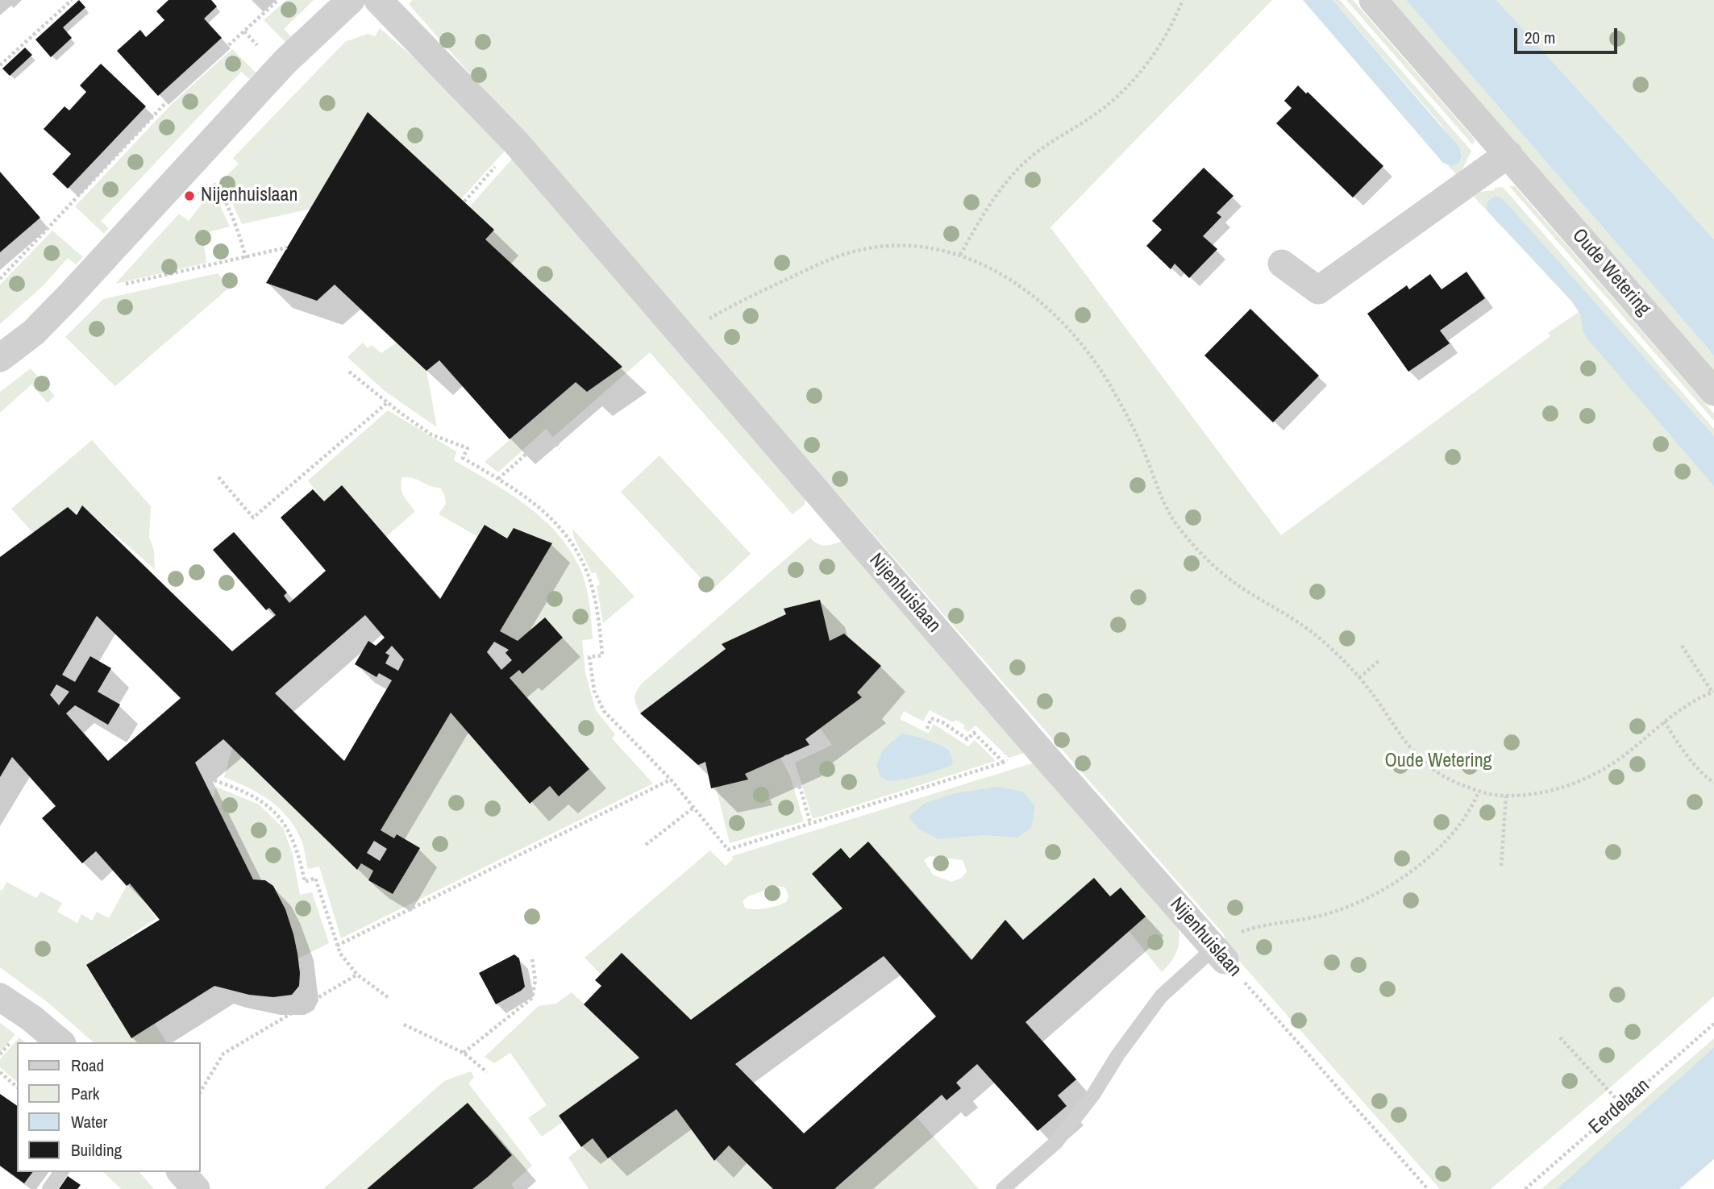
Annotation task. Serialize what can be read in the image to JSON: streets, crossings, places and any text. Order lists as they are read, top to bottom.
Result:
{
  "streets": {
    "street": ["Oude Wetering", "Nijenhuislaan"],
    "path": ["Eerdelaan"]
  },
  "parks": ["Oude Wetering"],
  "places": ["Nijenhuislaan"],
  "legend": [
    "Road",
    "Park",
    "Water",
    "Building"
  ],
  "scale_bar": "20 m"
}
